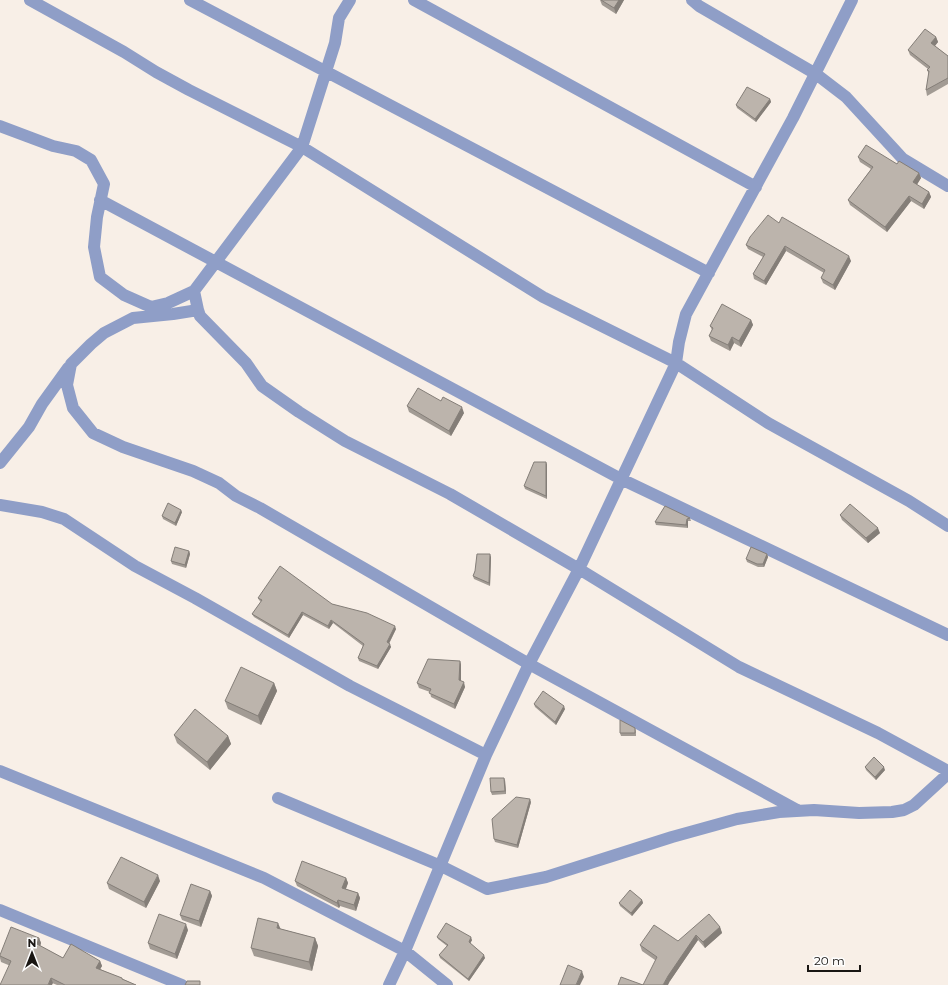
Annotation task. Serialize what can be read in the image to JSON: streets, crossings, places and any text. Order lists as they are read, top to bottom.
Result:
{
  "scale_bar": "20 m",
  "north": "top"
}
